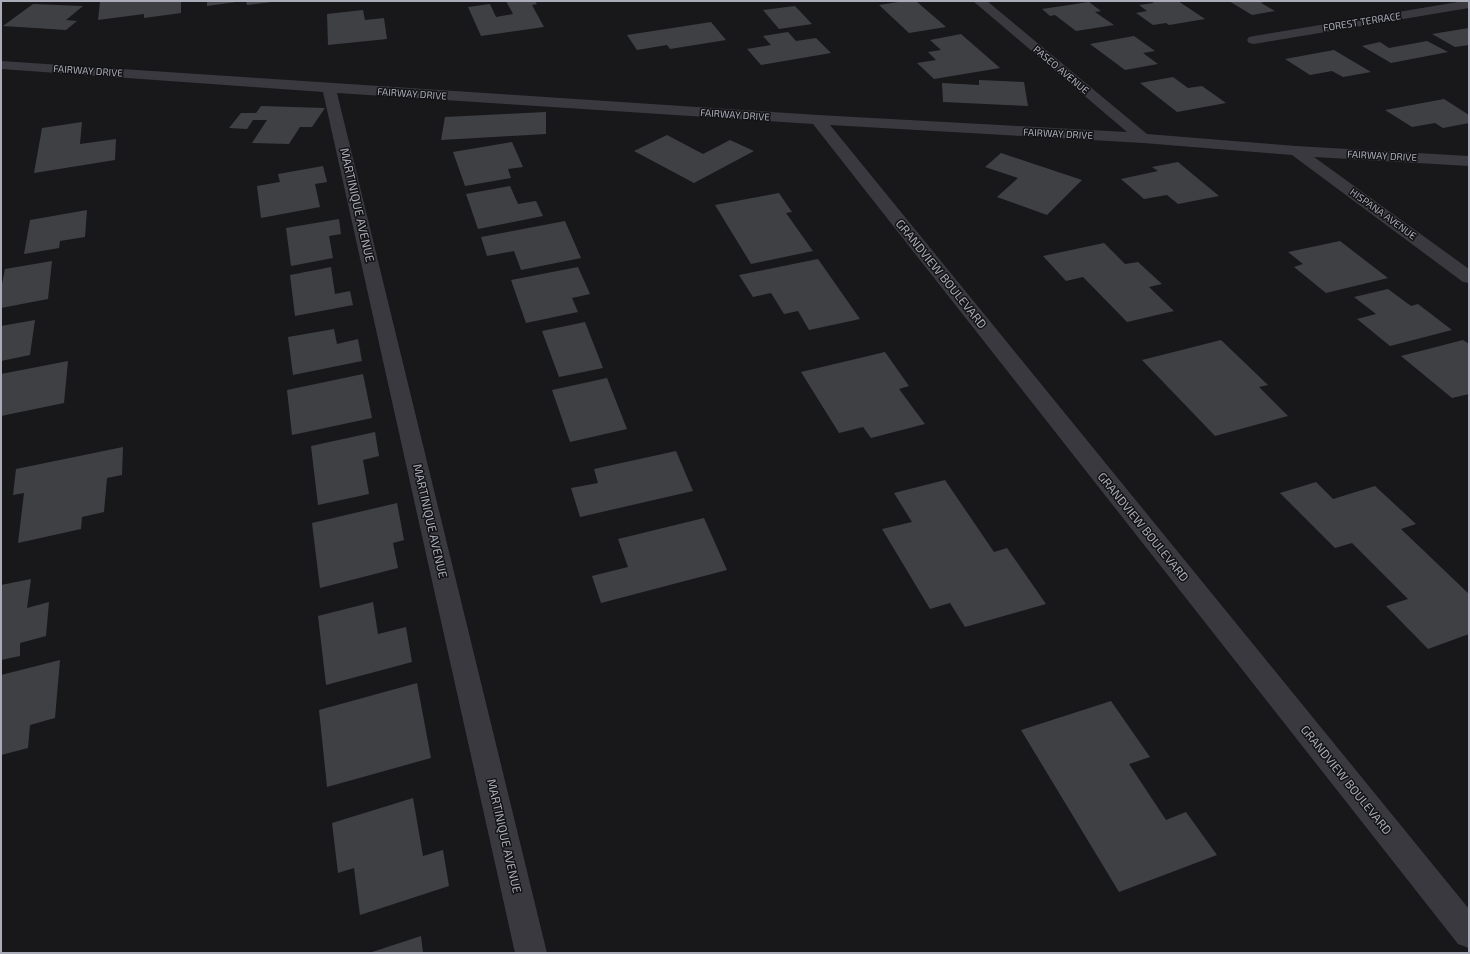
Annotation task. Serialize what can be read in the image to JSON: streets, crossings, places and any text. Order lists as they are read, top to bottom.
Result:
{
  "streets": {
    "street": [
      "FOREST TERRACE",
      "PASEO AVENUE",
      "FAIRWAY DRIVE",
      "MARTINIQUE AVENUE",
      "HISPANA AVENUE",
      "GRANDVIEW BOULEVARD"
    ]
  },
  "crossings": [
    ["PASEO AVENUE", "FAIRWAY DRIVE"],
    ["FAIRWAY DRIVE", "MARTINIQUE AVENUE"],
    ["FAIRWAY DRIVE", "HISPANA AVENUE"],
    ["FAIRWAY DRIVE", "GRANDVIEW BOULEVARD"]
  ]
}
